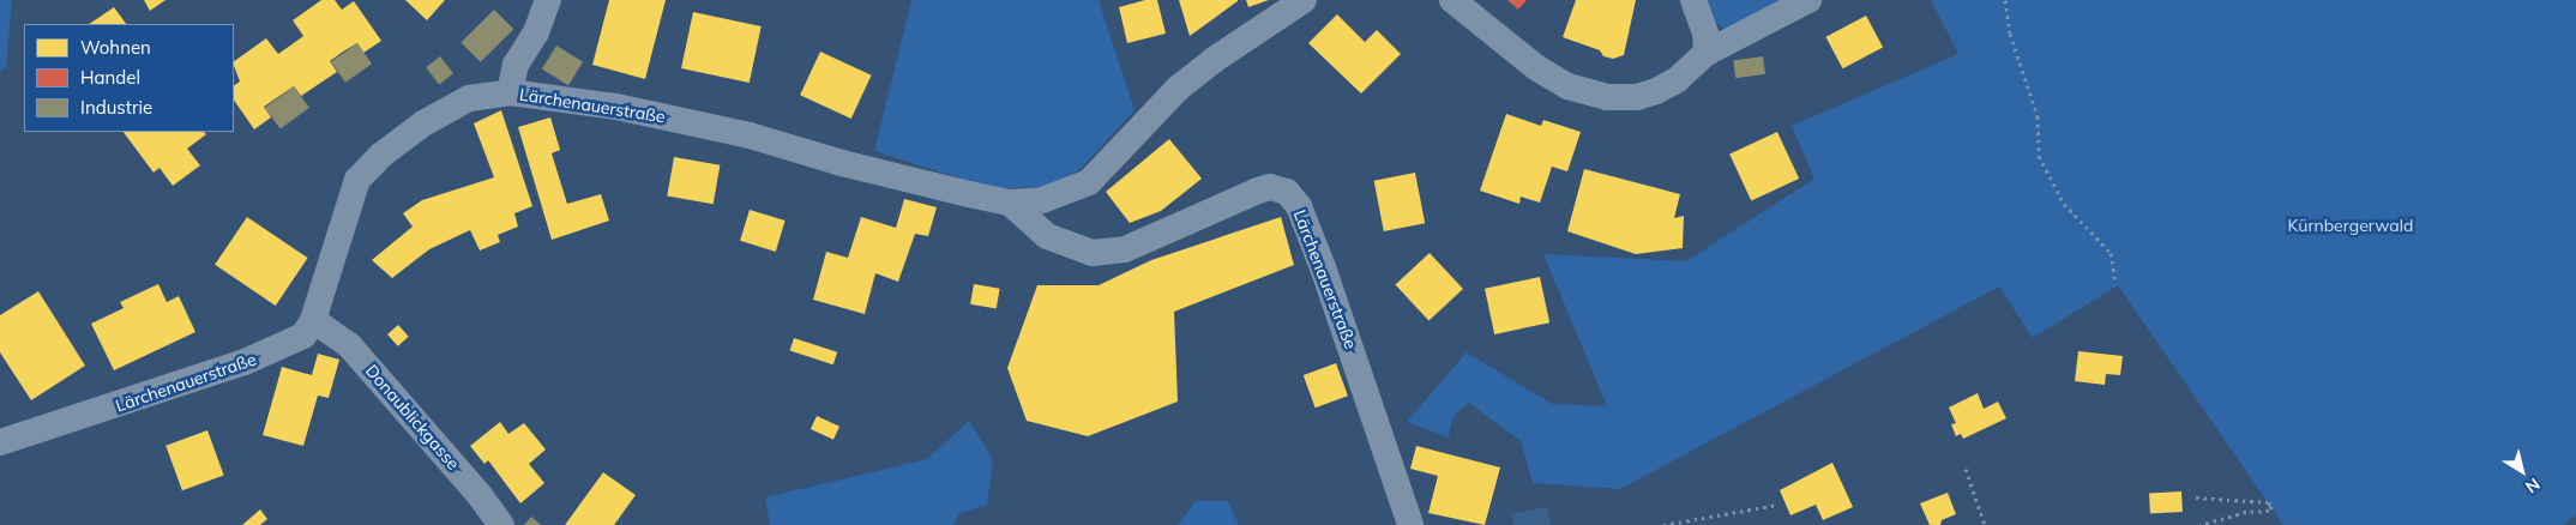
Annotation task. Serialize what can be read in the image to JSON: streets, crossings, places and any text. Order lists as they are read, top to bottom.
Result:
{
  "streets": {
    "street": ["Lärchenauerstraße", "Donaublickgasse"]
  },
  "crossings": [
    ["Lärchenauerstraße", "Donaublickgasse"]
  ],
  "parks": ["Kürnbergerwald"],
  "legend": ["Wohnen", "Handel", "Industrie"],
  "north": "bottom right"
}
